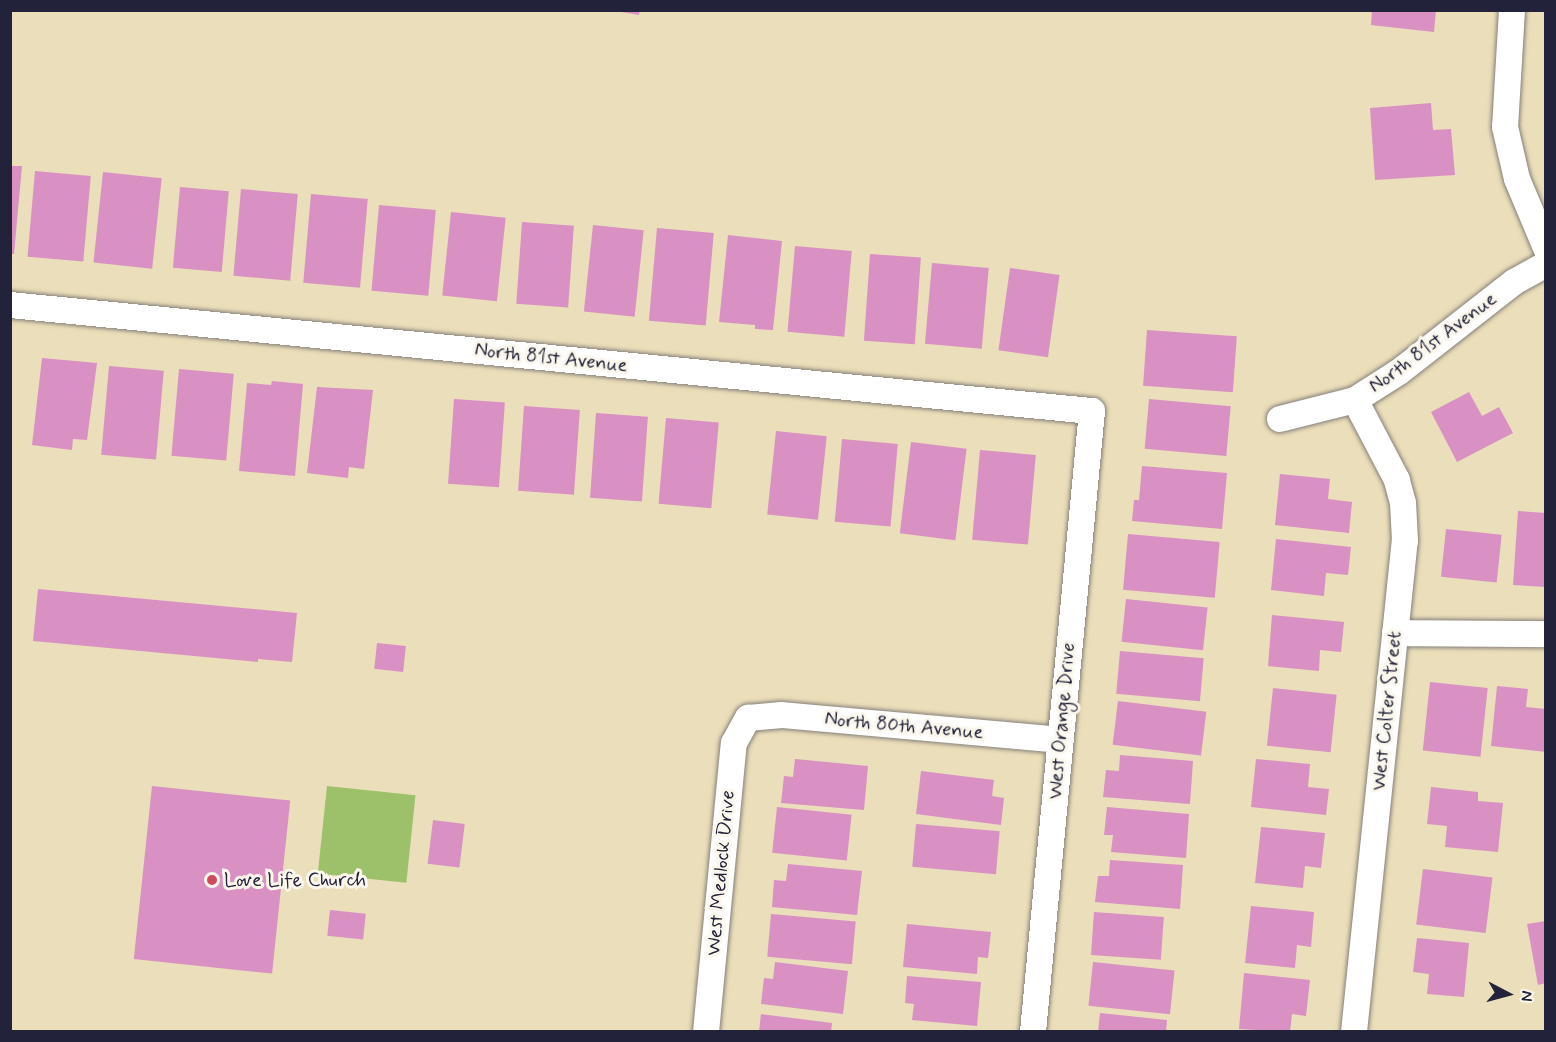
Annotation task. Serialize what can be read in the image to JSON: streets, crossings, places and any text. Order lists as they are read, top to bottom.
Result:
{
  "streets": {
    "street": [
      "North 81st Avenue",
      "West Colter Street",
      "West Orange Drive",
      "North 80th Avenue",
      "West Medlock Drive"
    ]
  },
  "crossings": [
    ["North 81st Avenue", "West Colter Street"],
    ["North 81st Avenue", "West Orange Drive"],
    ["West Orange Drive", "North 80th Avenue"],
    ["North 80th Avenue", "West Medlock Drive"]
  ],
  "places": ["Love Life Church"],
  "north": "right"
}
